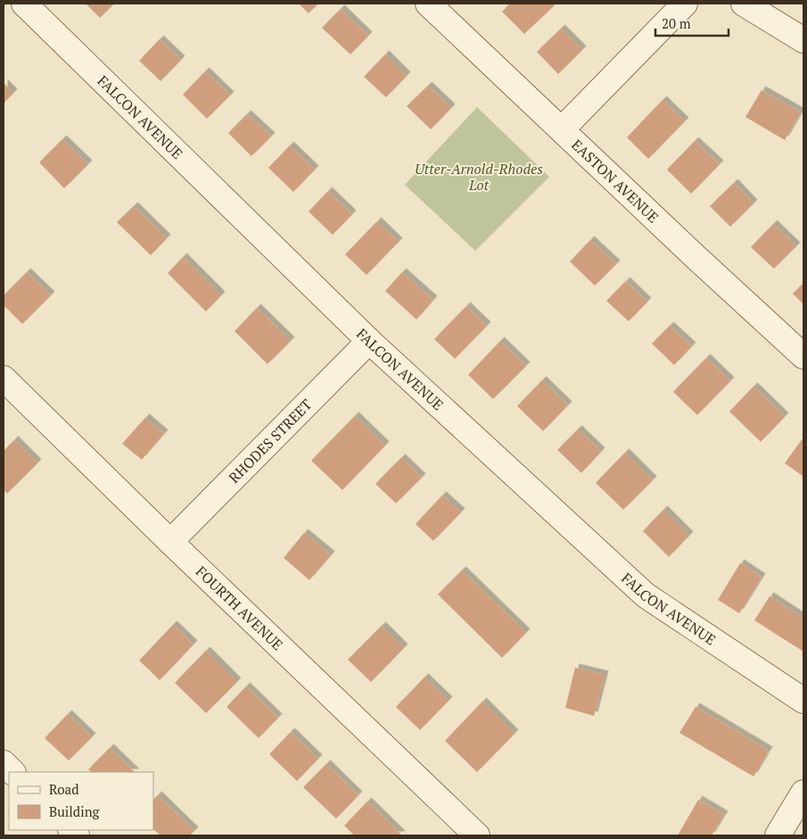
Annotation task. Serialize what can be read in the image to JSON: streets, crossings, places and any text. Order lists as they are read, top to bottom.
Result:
{
  "streets": {
    "street": [
      "FALCON AVENUE",
      "EASTON AVENUE",
      "RHODES STREET",
      "FOURTH AVENUE"
    ]
  },
  "crossings": [
    ["FALCON AVENUE", "RHODES STREET"],
    ["RHODES STREET", "FOURTH AVENUE"]
  ],
  "parks": ["Utter-Arnold-Rhodes Lot"],
  "legend": ["Road", "Building"],
  "scale_bar": "20 m"
}
